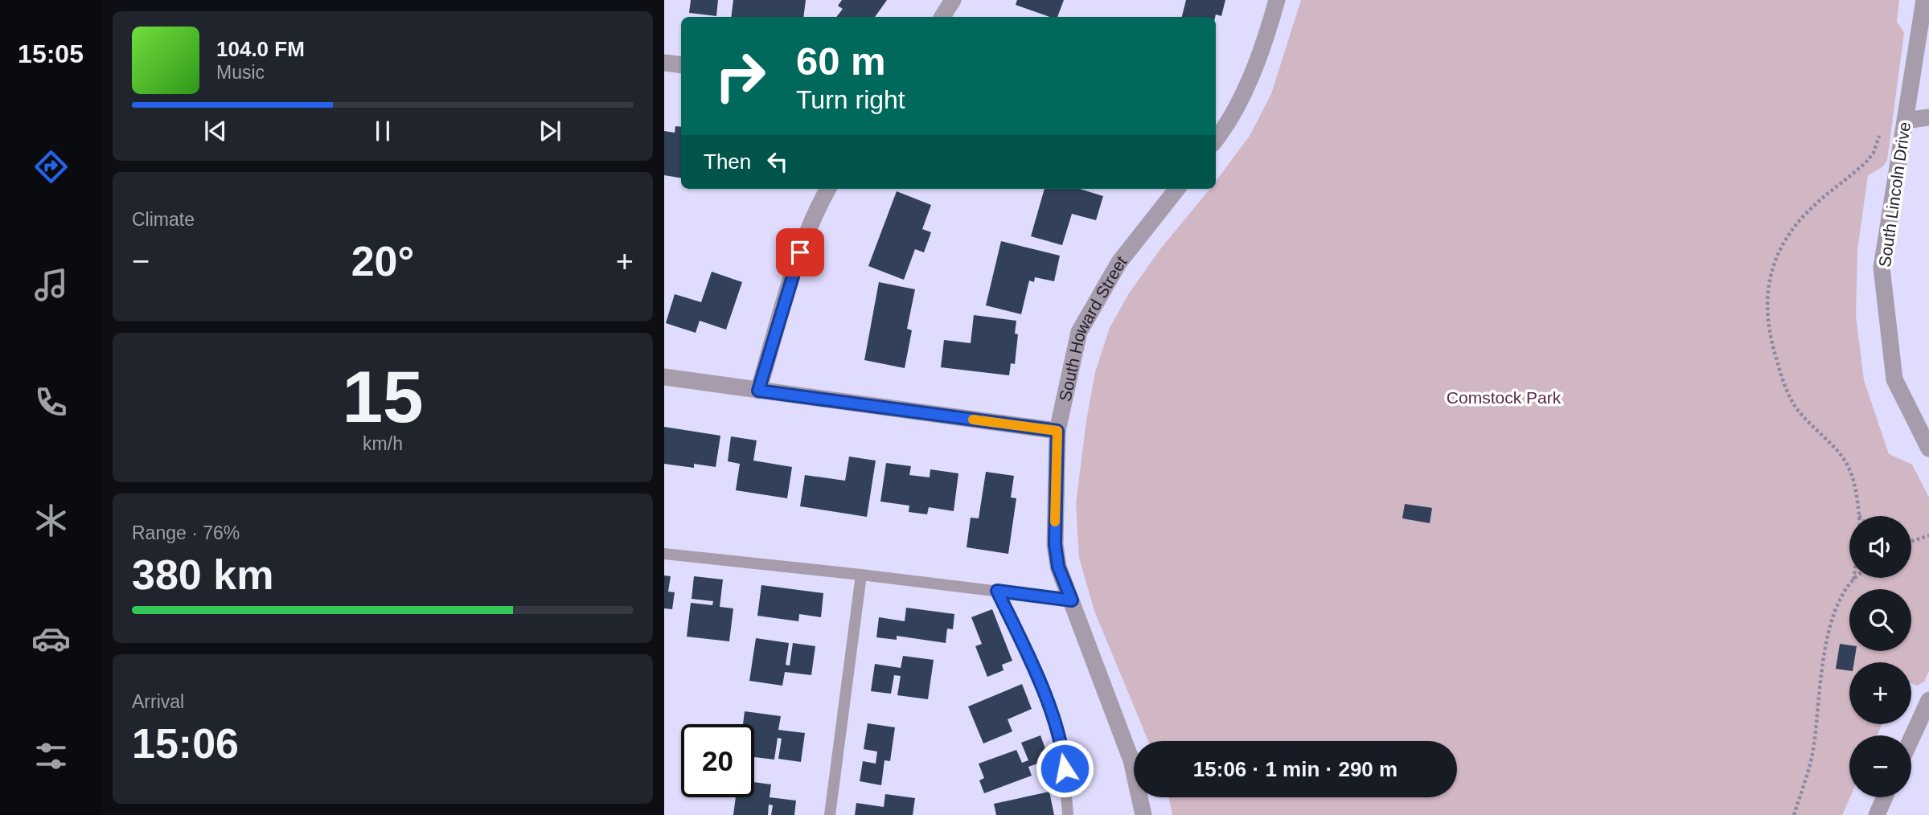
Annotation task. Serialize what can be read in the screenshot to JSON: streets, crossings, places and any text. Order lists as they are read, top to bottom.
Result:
{
  "streets": {
    "street": ["South Lincoln Drive", "South Howard Street"]
  },
  "parks": ["Comstock Park"],
  "page": {
    "tabs": "15:05",
    "turn": ["60 m", "Turn right"],
    "song": ["104.0 FM", "Music"],
    "then": "Then",
    "tile": [
      "Climate",
      ["15", "km/h"],
      ["Range · 76%", "380 km"],
      ["Arrival", "15:06"]
    ],
    "heat": ["−", "20°", "+"],
    "map_buttons": ["+", "−"],
    "limit": "20",
    "trip": "15:06 · 1 min · 290 m"
  }
}
